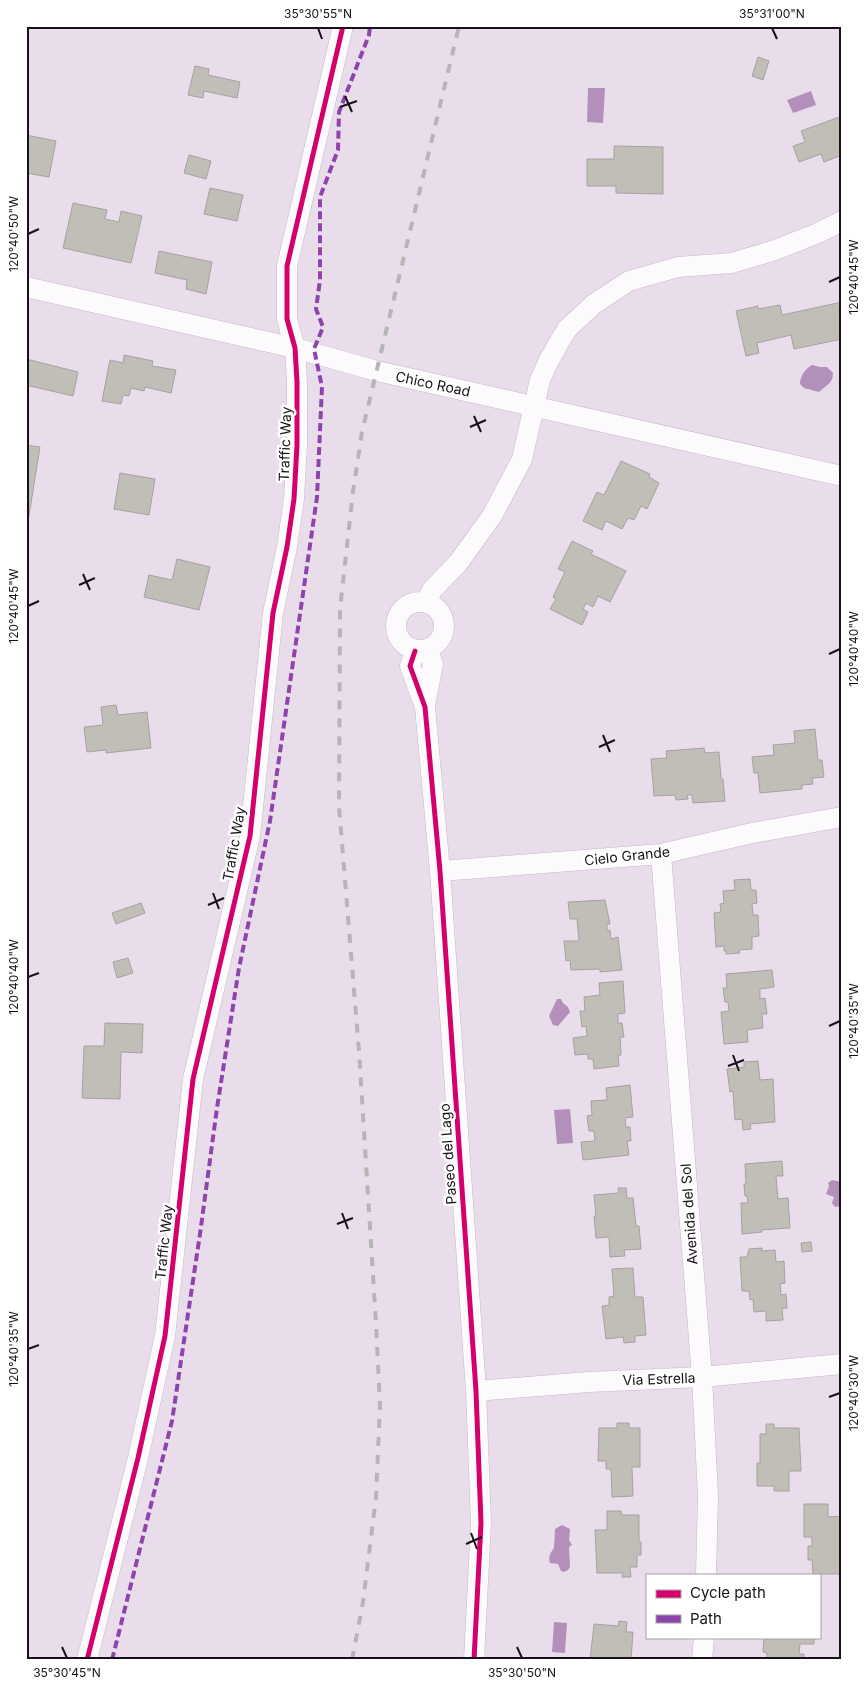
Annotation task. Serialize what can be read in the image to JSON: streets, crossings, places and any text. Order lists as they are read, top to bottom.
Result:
{
  "streets": {
    "street": [
      "Chico Road",
      "Traffic Way",
      "Cielo Grande",
      "Paseo del Lago",
      "Avenida del Sol",
      "Via Estrella"
    ]
  },
  "crossings": [
    ["Chico Road", "Traffic Way"],
    ["Cielo Grande", "Paseo del Lago"],
    ["Cielo Grande", "Avenida del Sol"],
    ["Paseo del Lago", "Via Estrella"],
    ["Avenida del Sol", "Via Estrella"]
  ],
  "legend": ["Cycle path", "Path"],
  "coordinates": [
    "35°30'55\"N",
    "35°31'00\"N",
    "120°40'50\"W",
    "120°40'45\"W",
    "120°40'40\"W",
    "120°40'35\"W",
    "120°40'30\"W",
    "35°30'45\"N",
    "35°30'50\"N"
  ]
}
